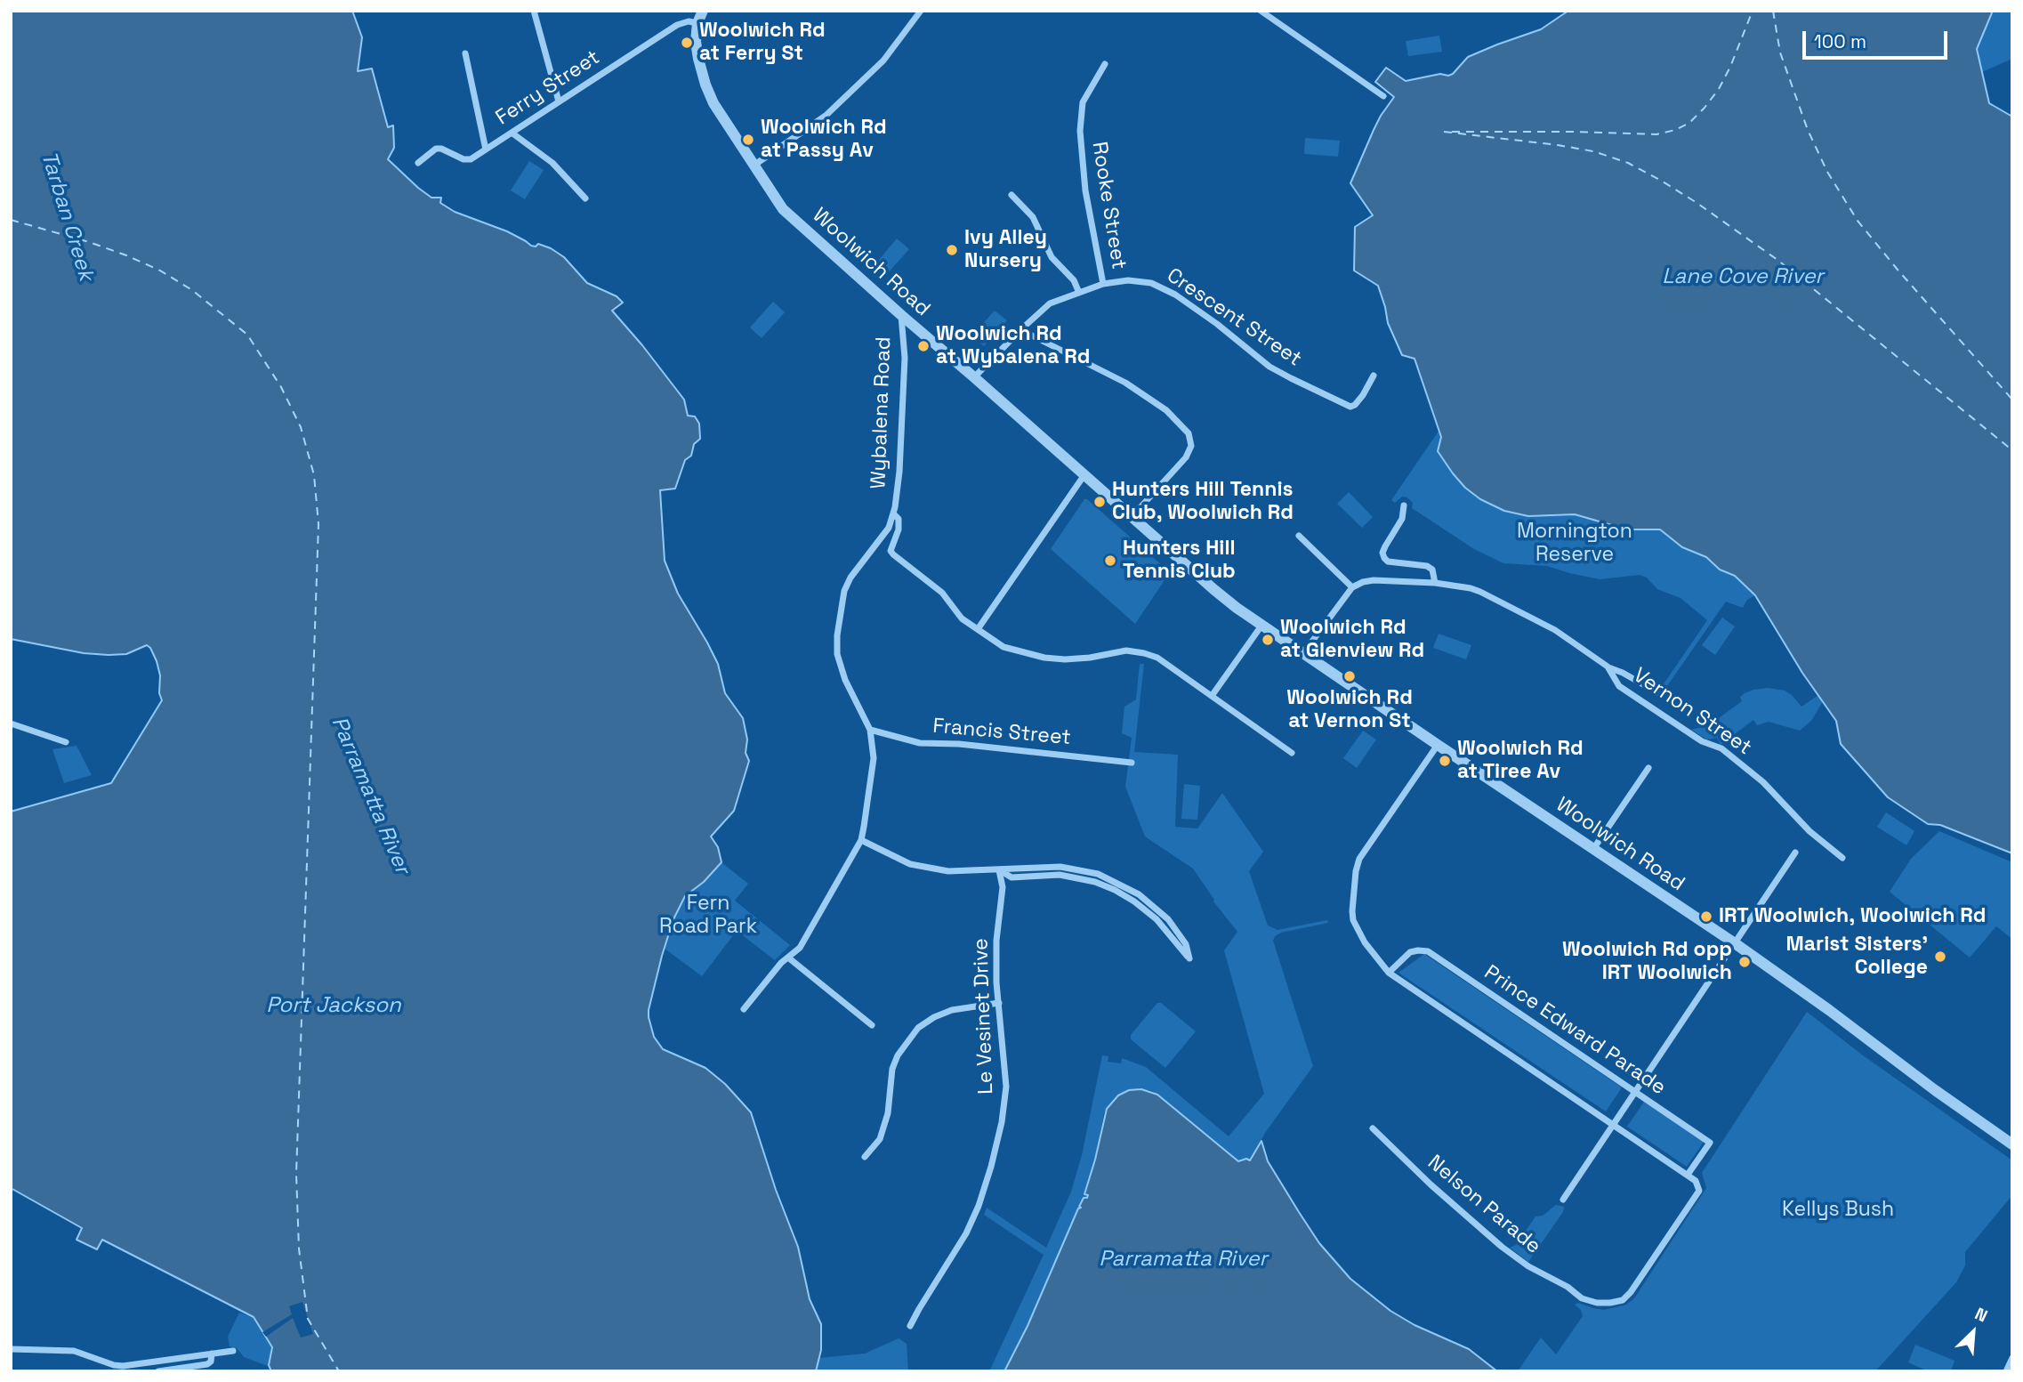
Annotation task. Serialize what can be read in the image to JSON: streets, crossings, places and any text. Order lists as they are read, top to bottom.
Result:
{
  "streets": {
    "street": [
      "Ferry Street",
      "Rooke Street",
      "Woolwich Road",
      "Crescent Street",
      "Wybalena Road",
      "Vernon Street",
      "Francis Street",
      "Le Vesinet Drive",
      "Prince Edward Parade",
      "Nelson Parade"
    ]
  },
  "crossings": [
    ["Ferry Street", "Woolwich Road"],
    ["Rooke Street", "Crescent Street"],
    ["Woolwich Road", "Crescent Street"],
    ["Woolwich Road", "Wybalena Road"],
    ["Wybalena Road", "Francis Street"],
    ["Prince Edward Parade", "Nelson Parade"]
  ],
  "water": [
    "Tarban Creek",
    "Lane Cove River",
    "Parramatta River",
    "Port Jackson"
  ],
  "parks": ["Mornington Reserve", "Fern Road Park", "Kellys Bush"],
  "places": [
    "Woolwich Rd at Ferry St",
    "Woolwich Rd at Passy Av",
    "Ivy Alley Nursery",
    "Woolwich Rd at Wybalena Rd",
    "Hunters Hill Tennis Club, Woolwich Rd",
    "Hunters Hill Tennis Club",
    "Woolwich Rd at Glenview Rd",
    "Woolwich Rd at Vernon St",
    "Woolwich Rd at Tiree Av",
    "IRT Woolwich, Woolwich Rd",
    "Marist Sisters' College",
    "Woolwich Rd opp IRT Woolwich"
  ],
  "scale_bar": "100 m",
  "north": "top right"
}
